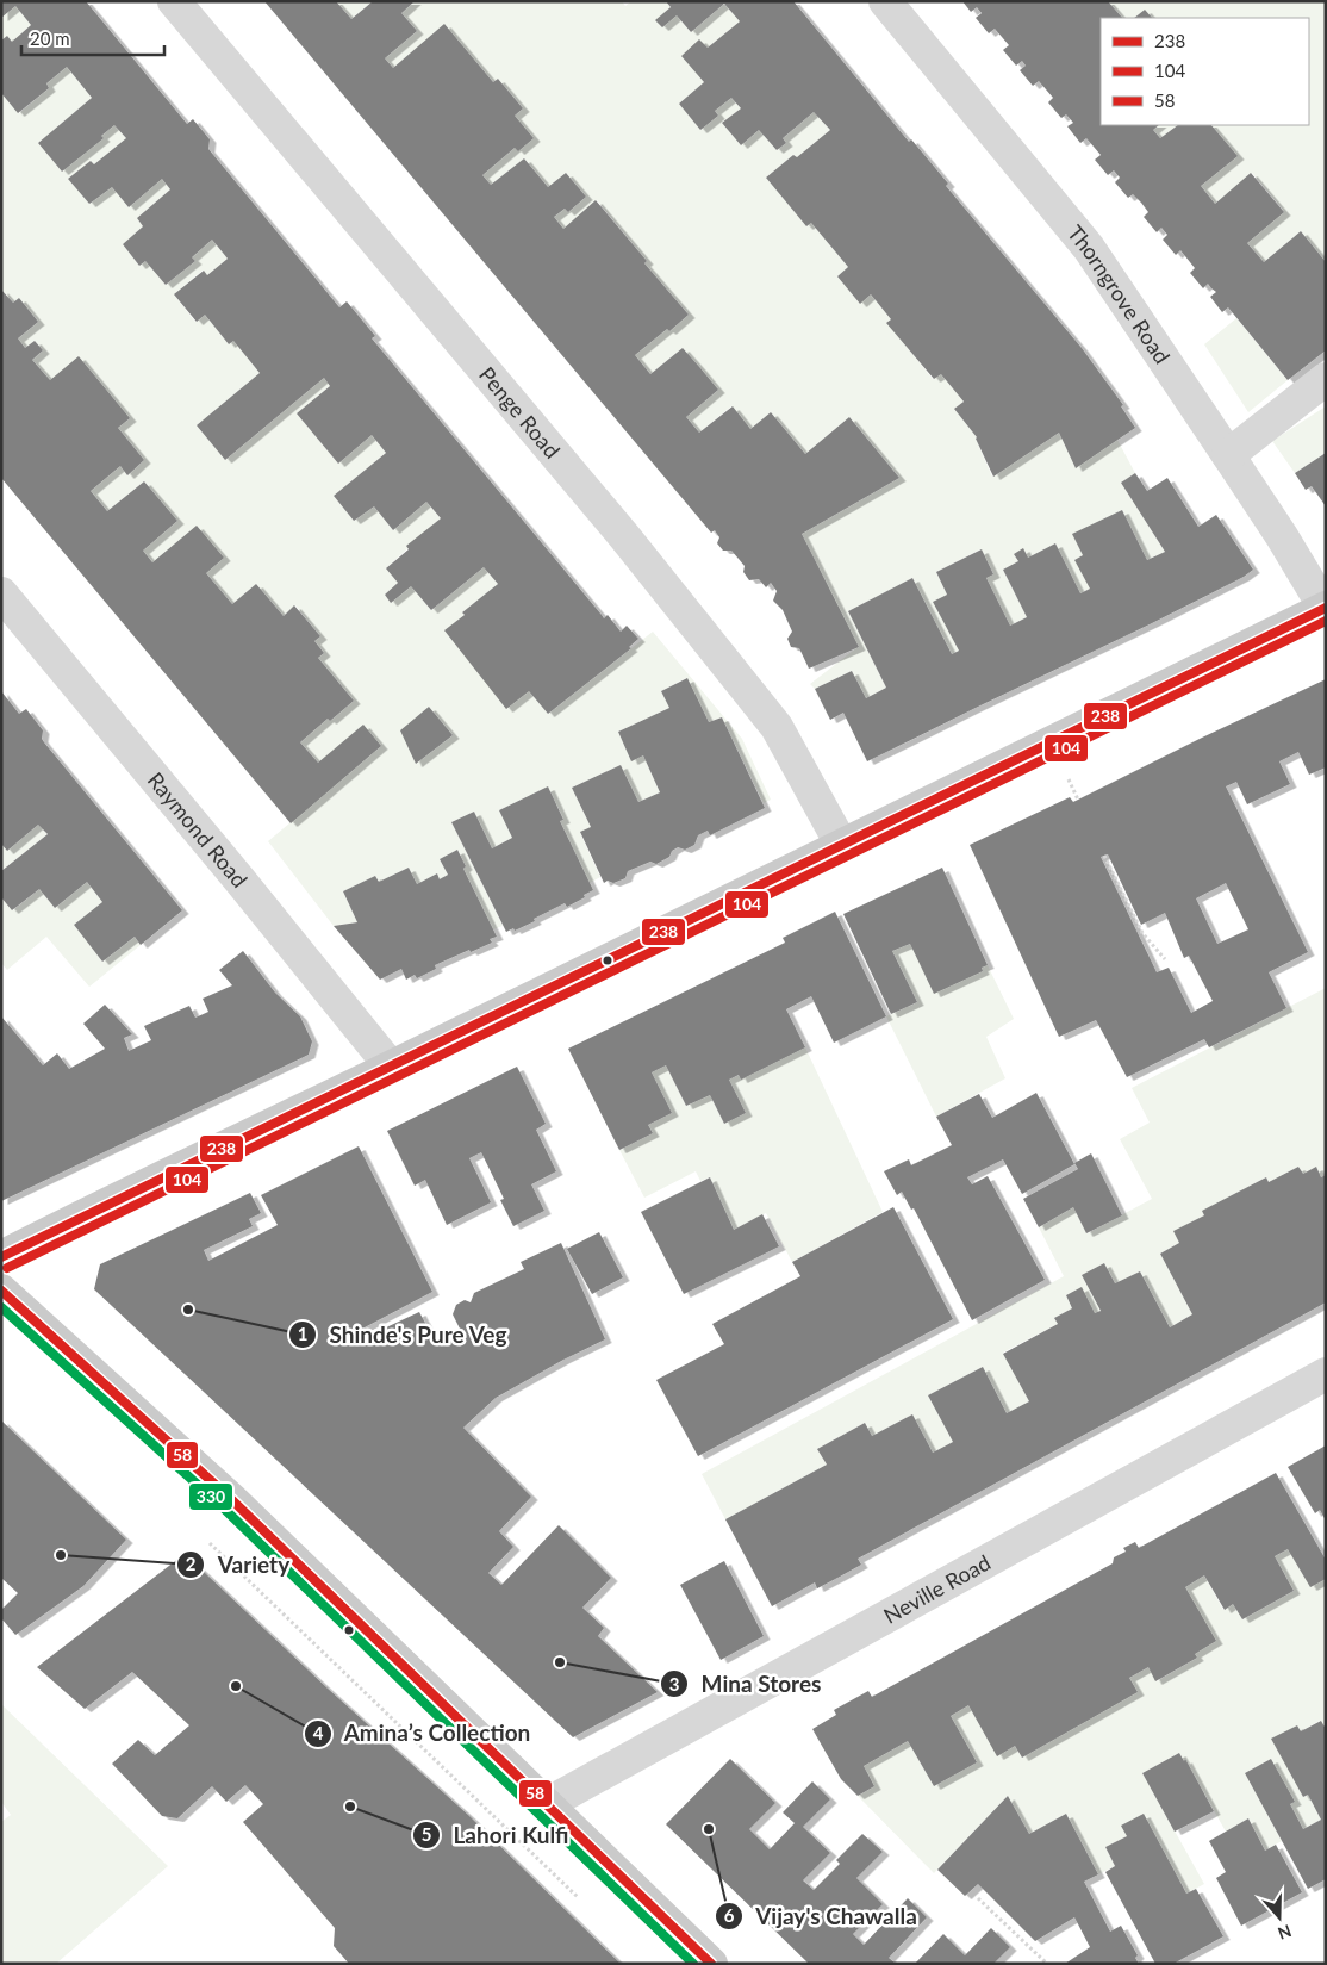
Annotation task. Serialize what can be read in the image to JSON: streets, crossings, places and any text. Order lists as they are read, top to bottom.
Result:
{
  "streets": {
    "street": [
      "Thorngrove Road",
      "Penge Road",
      "Raymond Road",
      "Neville Road"
    ]
  },
  "places": [
    "Shinde's Pure Veg",
    "Variety",
    "Mina Stores",
    "Amina’s Collection",
    "Lahori Kulfi",
    "Vijay's Chawalla"
  ],
  "lines": [
    "transit line 238",
    "transit line 104",
    "transit line 58",
    "transit line 330"
  ],
  "legend": ["238", "104", "58"],
  "scale_bar": "20 m",
  "north": "bottom"
}
